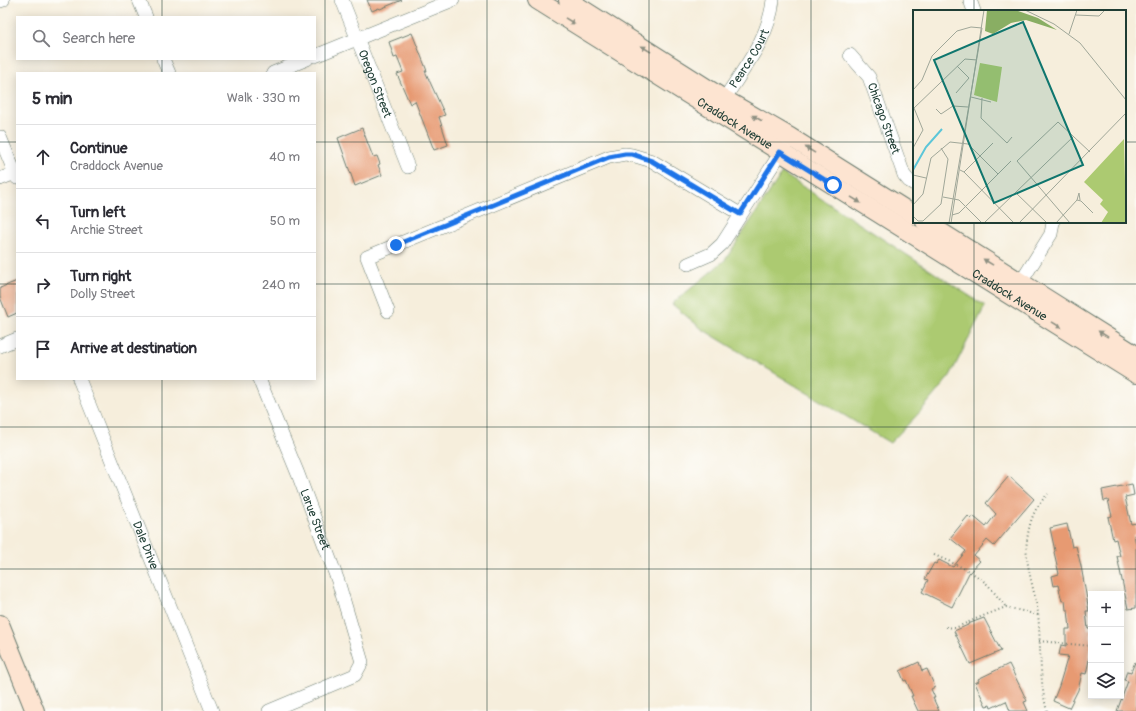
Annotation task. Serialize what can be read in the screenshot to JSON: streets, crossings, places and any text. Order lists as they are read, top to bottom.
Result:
{
  "streets": {
    "street": [
      "Pearce Court",
      "Oregon Street",
      "Chicago Street",
      "Craddock Avenue",
      "Larue Street",
      "Dale Drive"
    ]
  },
  "crossings": [
    ["Pearce Court", "Craddock Avenue"]
  ],
  "page": {
    "search": "Search here",
    "heading": ["5 min", "Walk · 330 m"],
    "list": [
      ["Continue", "Craddock Avenue", "40 m"],
      ["Turn left", "Archie Street", "50 m"],
      ["Turn right", "Dolly Street", "240 m"],
      "Arrive at destination"
    ],
    "map_buttons": ["+", "−"]
  }
}
